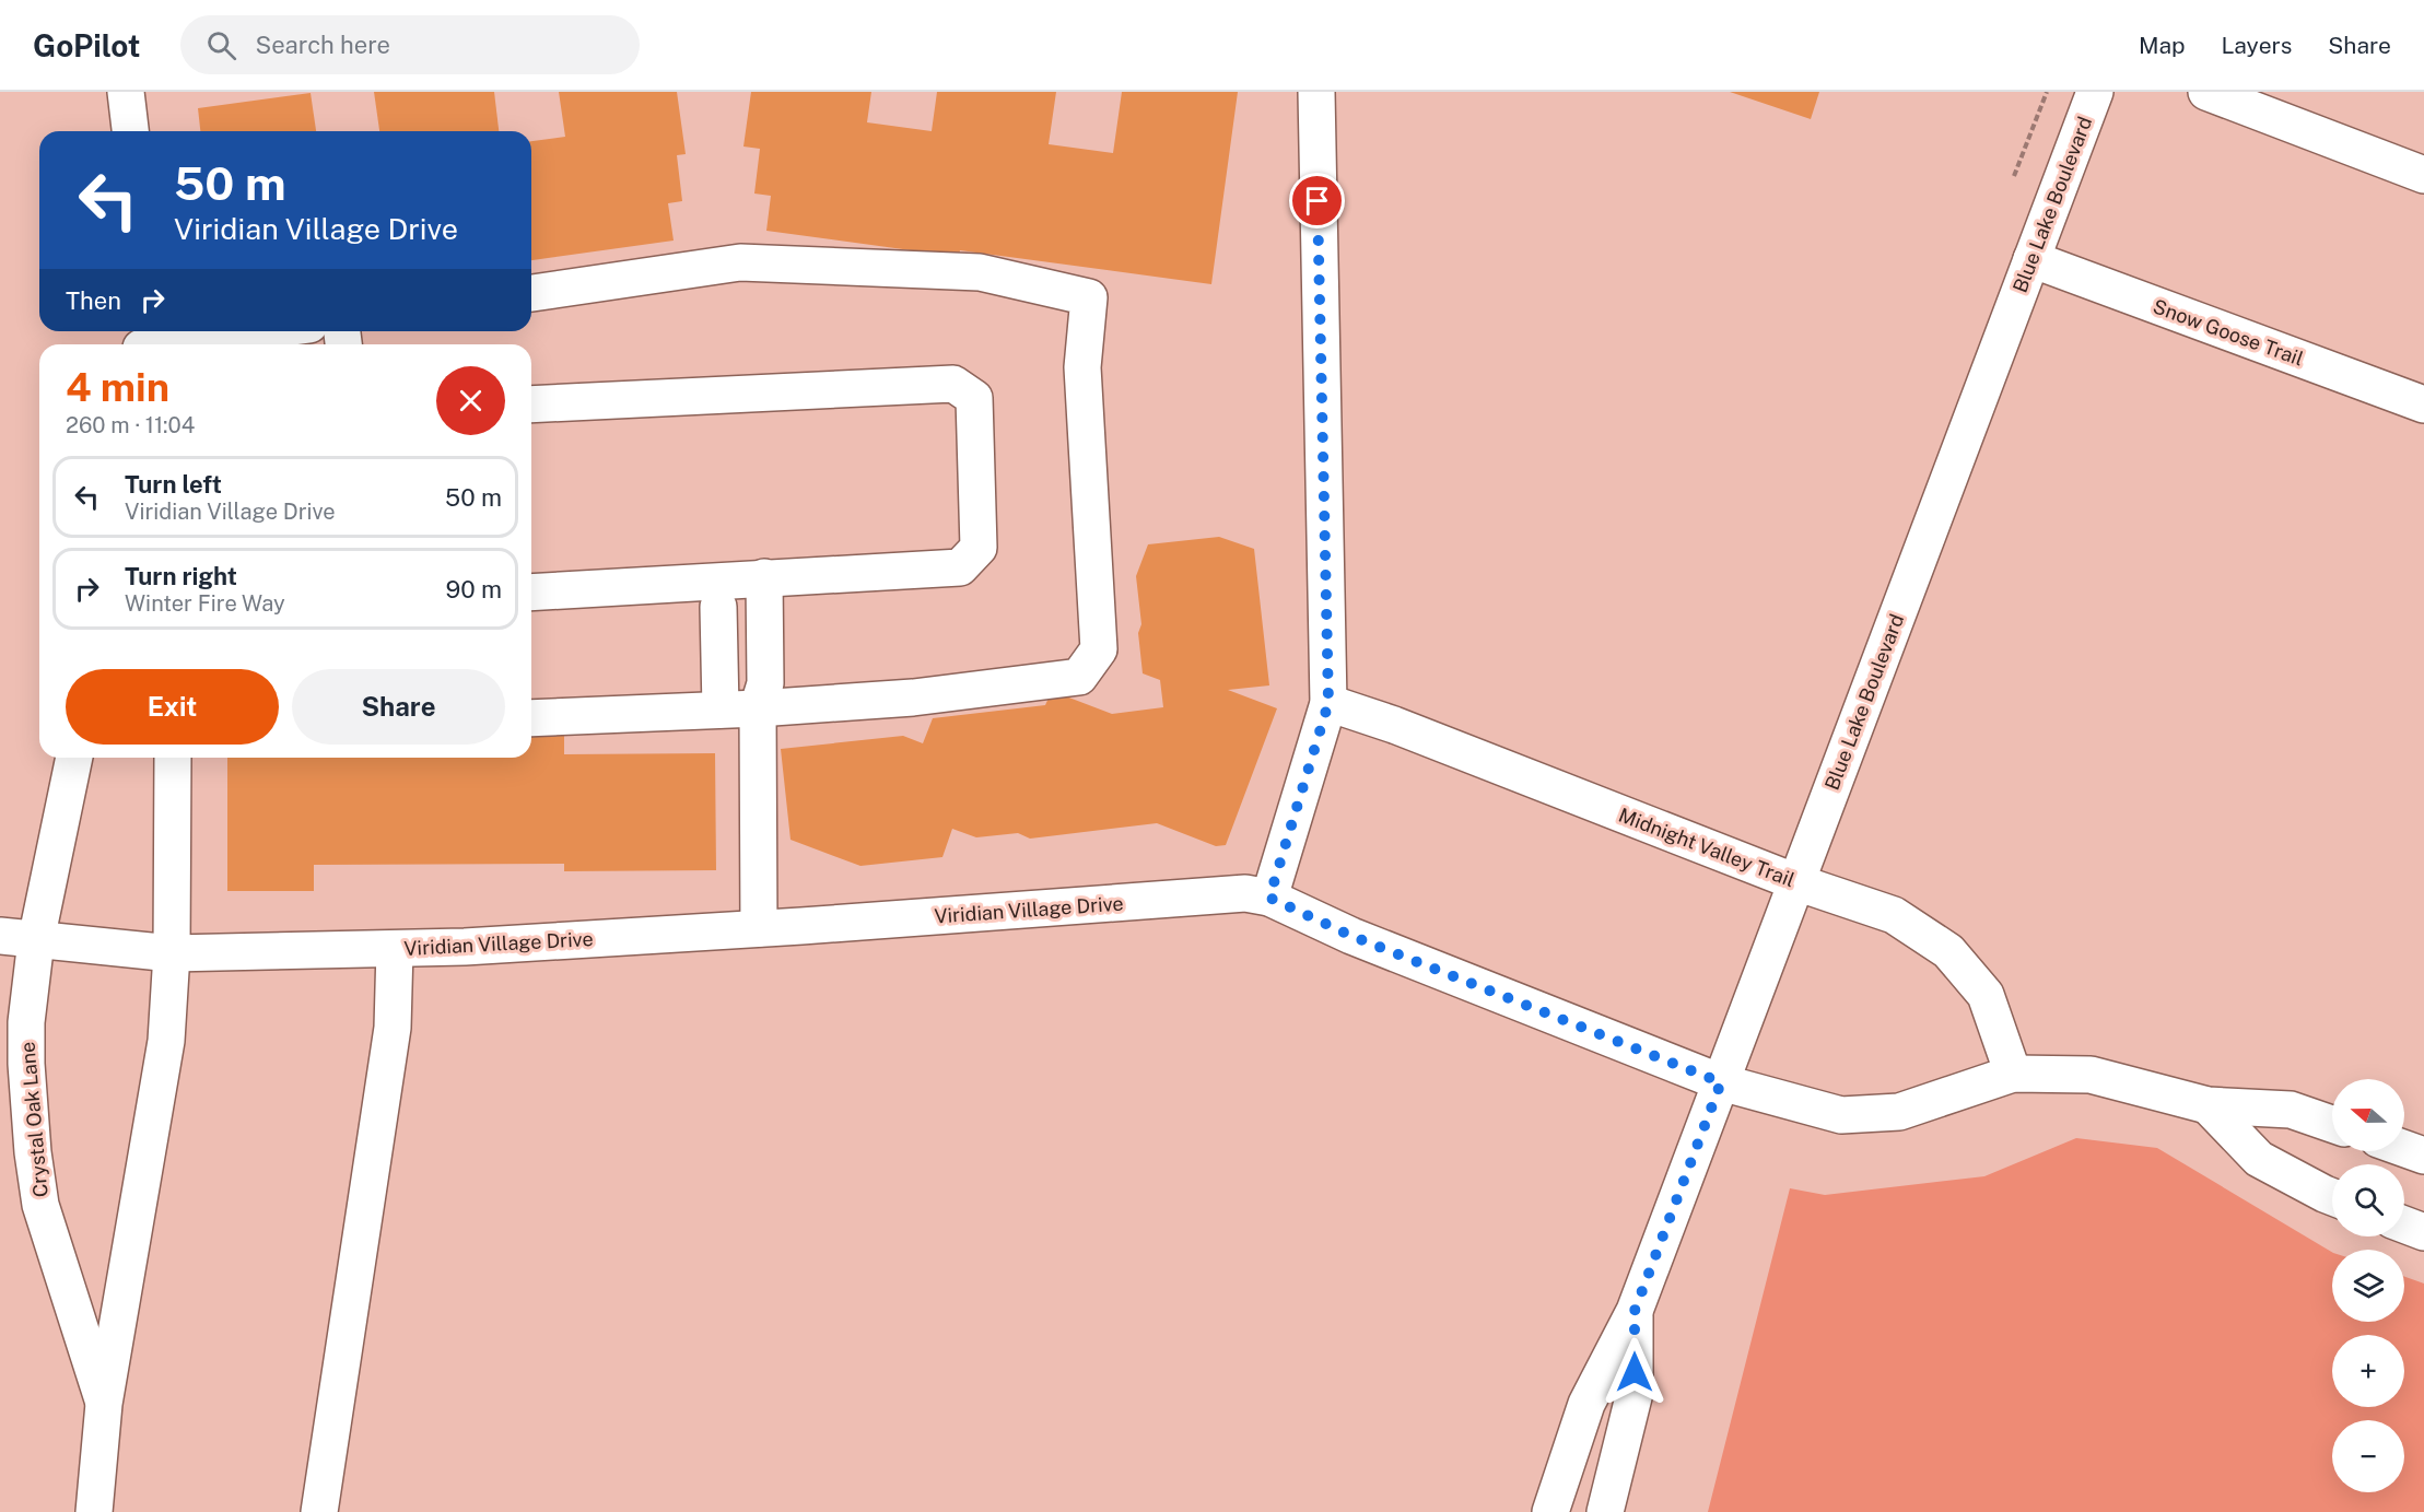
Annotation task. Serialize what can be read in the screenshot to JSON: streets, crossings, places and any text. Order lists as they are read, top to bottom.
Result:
{
  "streets": {
    "street": [
      "Blue Lake Boulevard",
      "Snow Goose Trail",
      "Midnight Valley Trail",
      "Viridian Village Drive",
      "Crystal Oak Lane"
    ]
  },
  "crossings": [
    ["Blue Lake Boulevard", "Snow Goose Trail"],
    ["Blue Lake Boulevard", "Midnight Valley Trail"],
    ["Blue Lake Boulevard", "Viridian Village Drive"],
    ["Midnight Valley Trail", "Viridian Village Drive"],
    ["Viridian Village Drive", "Crystal Oak Lane"]
  ],
  "north": "left",
  "page": {
    "header": "GoPilot",
    "search": "Search here",
    "nav": ["Map", "Layers", "Share"],
    "turn": ["50 m", "Viridian Village Drive"],
    "then": "Then",
    "heading": ["4 min", "260 m · 11:04"],
    "list": [
      {
        "name": "Turn left",
        "note": "Viridian Village Drive",
        "value": "50 m"
      },
      {
        "name": "Turn right",
        "note": "Winter Fire Way",
        "value": "90 m"
      }
    ],
    "buttons": ["Exit", "Share"],
    "map_buttons": ["+", "−"]
  }
}
